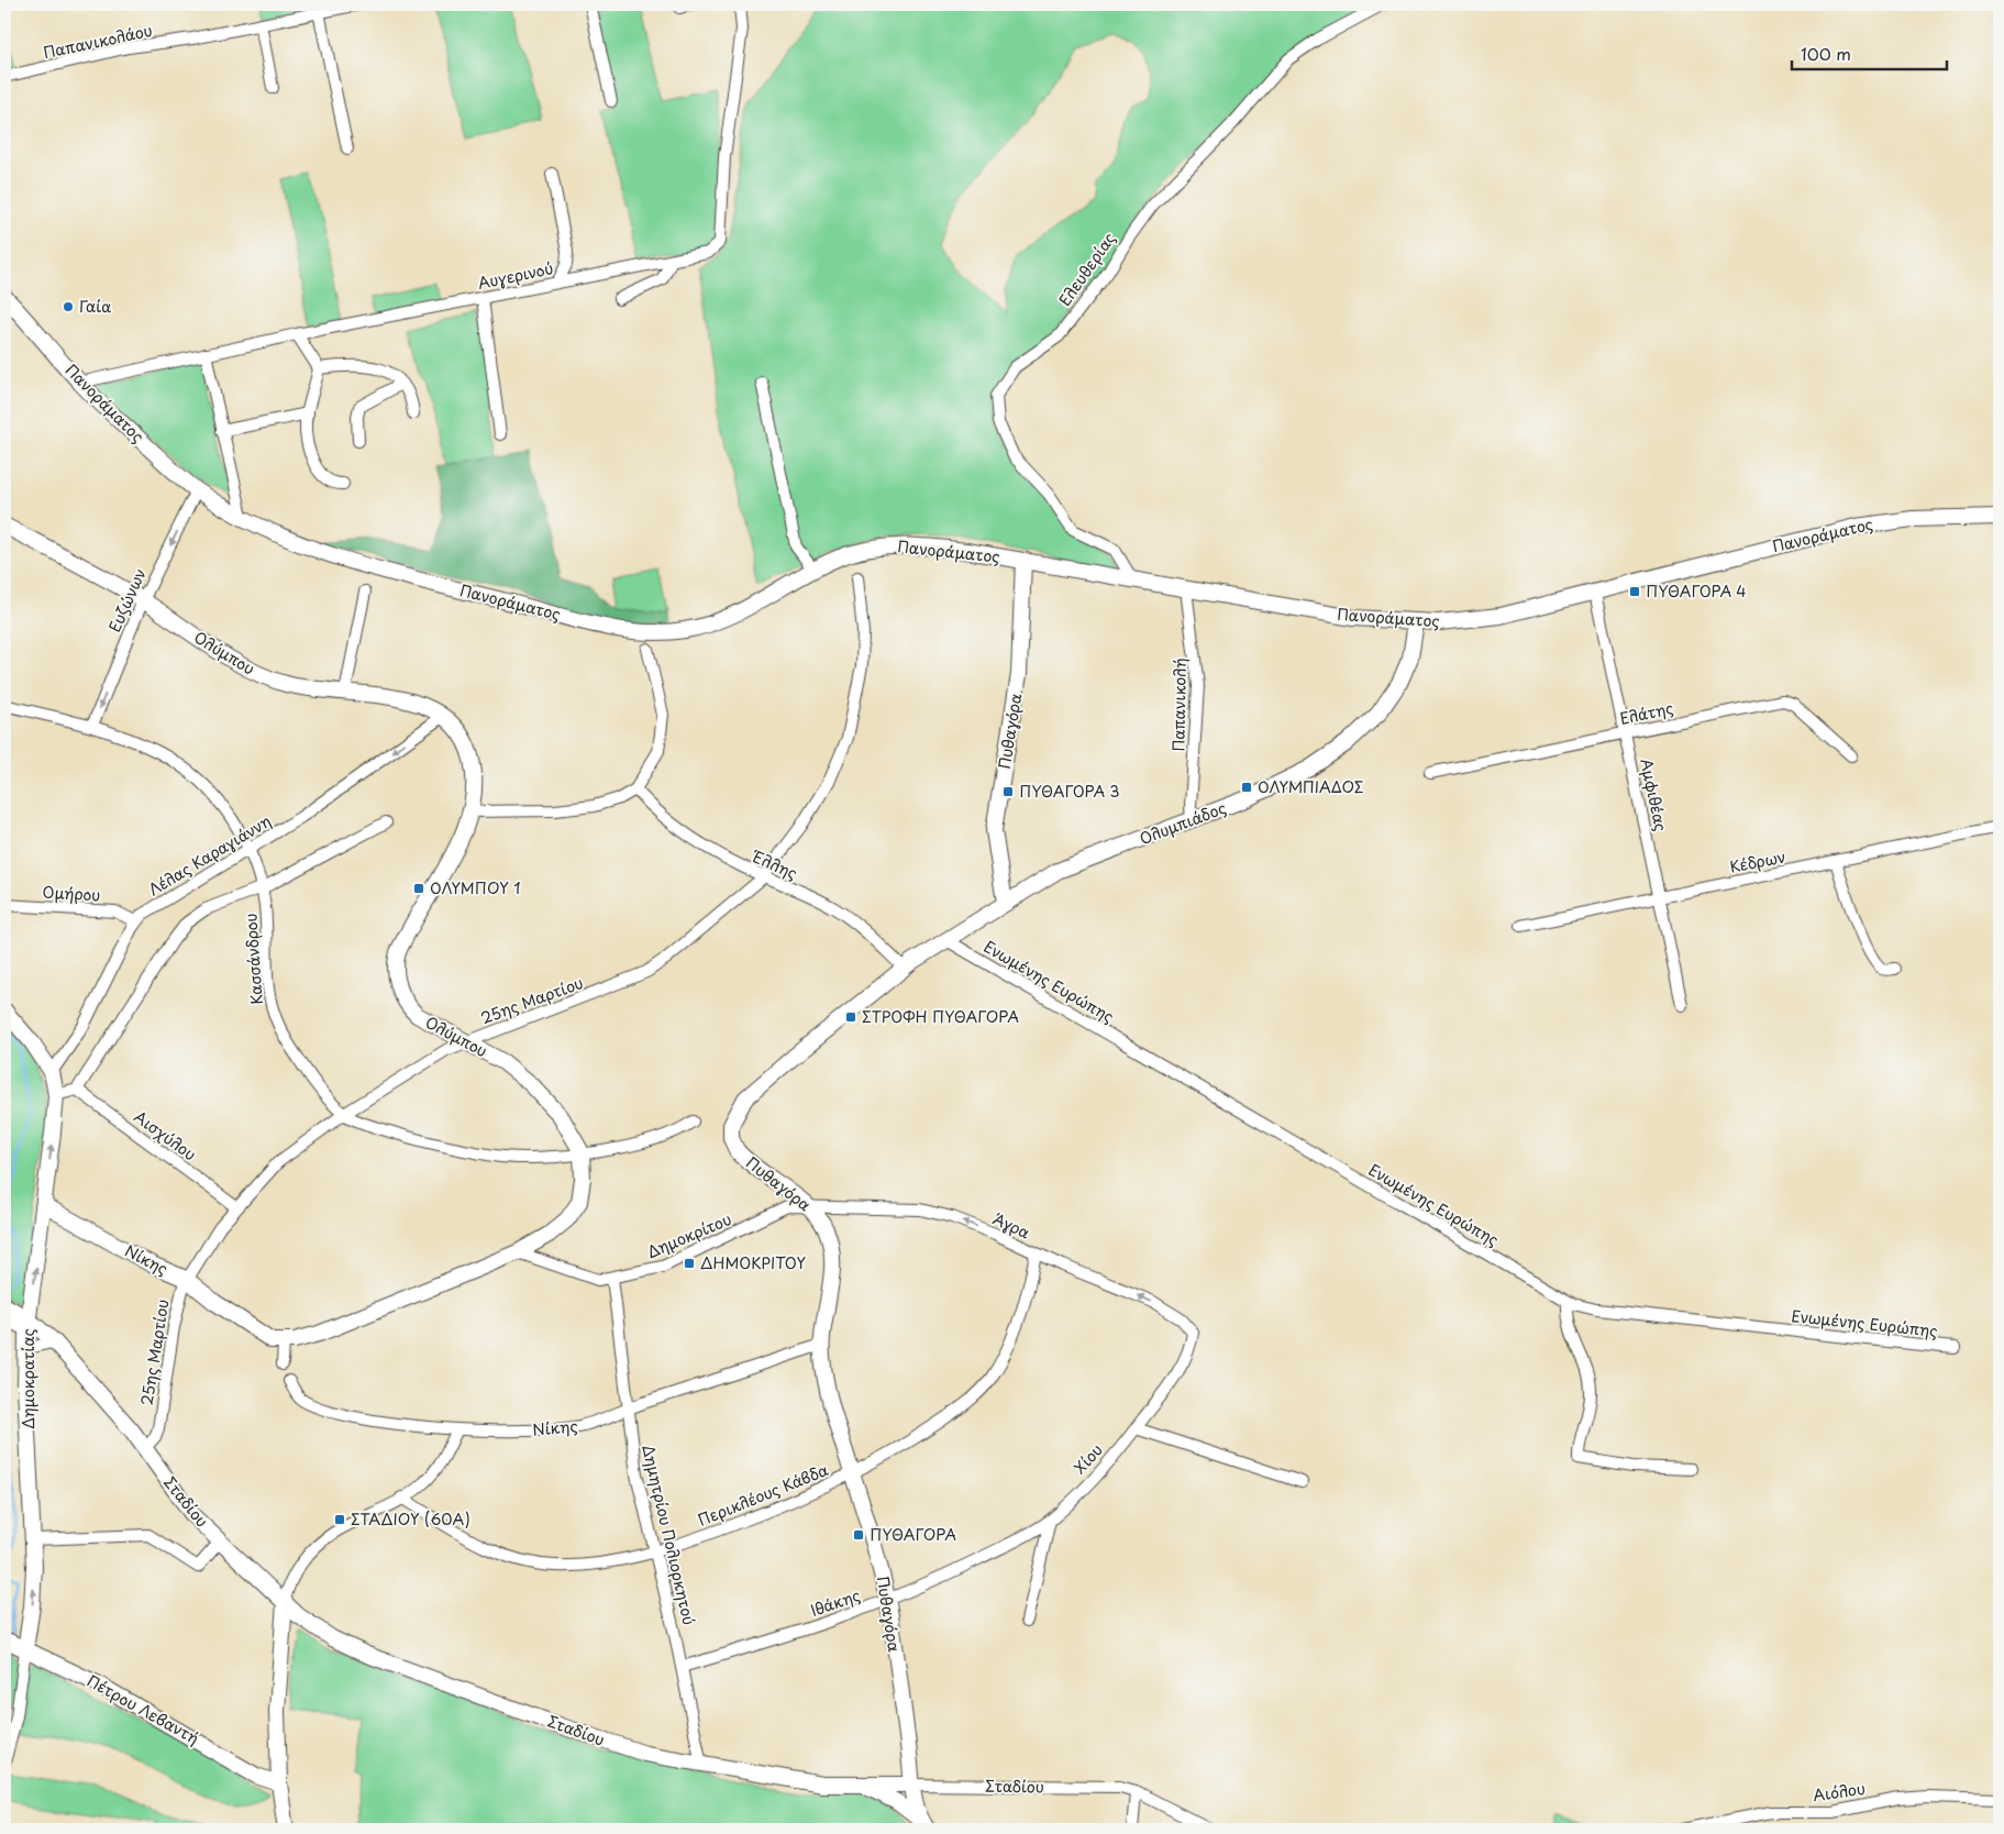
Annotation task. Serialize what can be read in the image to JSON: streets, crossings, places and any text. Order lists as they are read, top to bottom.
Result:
{
  "streets": {
    "street": [
      "Παπανικολάου",
      "Ελευθερίας",
      "Αυγερινού",
      "Πανοράματος",
      "Ευζώνων",
      "Ολύμπου",
      "Παπανικολή",
      "Ελάτης",
      "Πυθαγόρα",
      "Αμφιθέας",
      "Ολυμπιάδος",
      "Λέλας Καραγιάννη",
      "Κέδρων",
      "Έλλης",
      "Ομήρου",
      "Κασσάνδρου",
      "Ενωμένης Ευρώπης",
      "25ης Μαρτίου",
      "Αισχύλου",
      "Άγρα",
      "Δημοκρίτου",
      "Νίκης",
      "Δημοκρατίας",
      "Χίου",
      "Περικλέους Κάβδα",
      "Σταδίου",
      "Δημητρίου Πολιορκητού",
      "Ιθάκης",
      "Πέτρου Λεβαντή",
      "Αιόλου"
    ]
  },
  "crossings": [
    ["Ελευθερίας", "Πανοράματος"],
    ["Αυγερινού", "Πανοράματος"],
    ["Πανοράματος", "Ευζώνων"],
    ["Πανοράματος", "Παπανικολή"],
    ["Πανοράματος", "Πυθαγόρα"],
    ["Πανοράματος", "Αμφιθέας"],
    ["Πανοράματος", "Ολυμπιάδος"],
    ["Ευζώνων", "Ολύμπου"],
    ["Ευζώνων", "Κασσάνδρου"],
    ["Ολύμπου", "Λέλας Καραγιάννη"],
    ["Ολύμπου", "Κασσάνδρου"],
    ["Ολύμπου", "25ης Μαρτίου"],
    ["Ολύμπου", "Δημοκρίτου"],
    ["Ολύμπου", "Νίκης"],
    ["Παπανικολή", "Ολυμπιάδος"],
    ["Ελάτης", "Αμφιθέας"],
    ["Πυθαγόρα", "Ολυμπιάδος"],
    ["Πυθαγόρα", "Έλλης"],
    ["Πυθαγόρα", "Ενωμένης Ευρώπης"],
    ["Πυθαγόρα", "Άγρα"],
    ["Πυθαγόρα", "Δημοκρίτου"],
    ["Πυθαγόρα", "Νίκης"],
    ["Πυθαγόρα", "Περικλέους Κάβδα"],
    ["Πυθαγόρα", "Σταδίου"],
    ["Πυθαγόρα", "Ιθάκης"],
    ["Αμφιθέας", "Κέδρων"],
    ["Λέλας Καραγιάννη", "Ομήρου"],
    ["Λέλας Καραγιάννη", "Κασσάνδρου"],
    ["Λέλας Καραγιάννη", "Δημοκρατίας"],
    ["Έλλης", "25ης Μαρτίου"],
    ["Κασσάνδρου", "25ης Μαρτίου"],
    ["25ης Μαρτίου", "Αισχύλου"],
    ["25ης Μαρτίου", "Νίκης"],
    ["25ης Μαρτίου", "Σταδίου"],
    ["Άγρα", "Δημοκρίτου"],
    ["Άγρα", "Χίου"],
    ["Άγρα", "Περικλέους Κάβδα"],
    ["Δημοκρίτου", "Δημητρίου Πολιορκητού"],
    ["Νίκης", "Δημοκρατίας"],
    ["Νίκης", "Δημητρίου Πολιορκητού"],
    ["Δημοκρατίας", "Σταδίου"],
    ["Δημοκρατίας", "Πέτρου Λεβαντή"],
    ["Χίου", "Ιθάκης"],
    ["Περικλέους Κάβδα", "Δημητρίου Πολιορκητού"],
    ["Σταδίου", "Δημητρίου Πολιορκητού"],
    ["Δημητρίου Πολιορκητού", "Ιθάκης"]
  ],
  "one_way": ["Ευζώνων", "Άγρα", "Δημοκρατίας"],
  "places": {
    "other": ["Γαία"],
    "transit": [
      "ΠΥΘΑΓΟΡΑ 4",
      "ΟΛΥΜΠΙΑΔΟΣ",
      "ΠΥΘΑΓΟΡΑ 3",
      "ΟΛΥΜΠΟΥ 1",
      "ΣΤΡΟΦΗ ΠΥΘΑΓΟΡΑ",
      "ΔΗΜΟΚΡΙΤΟΥ",
      "ΣΤΑΔΙΟΥ (60A)",
      "ΠΥΘΑΓΟΡΑ"
    ]
  },
  "scale_bar": "100 m"
}
